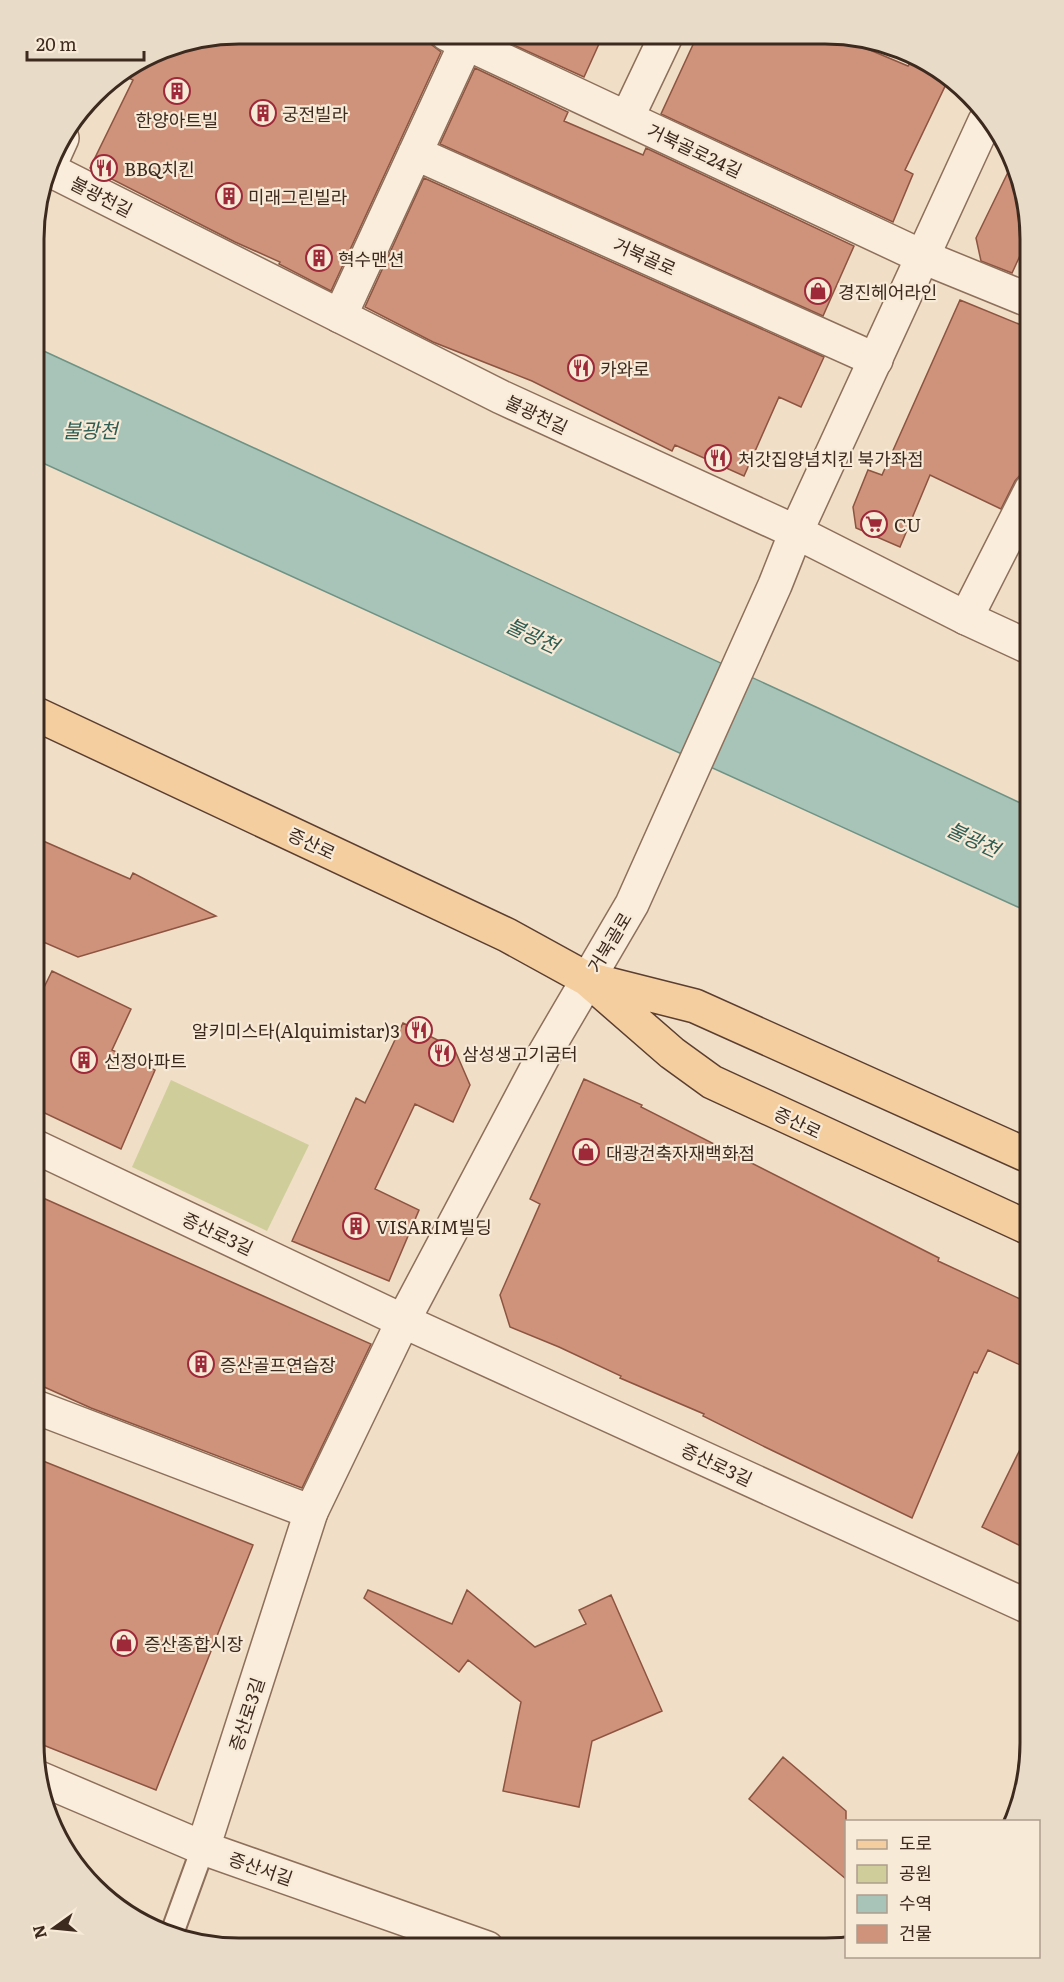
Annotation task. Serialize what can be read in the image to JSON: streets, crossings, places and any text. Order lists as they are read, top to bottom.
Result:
{
  "streets": {
    "main road": ["증산로"],
    "street": [
      "거북골로24길",
      "불광천길",
      "거북골로",
      "증산로3길",
      "증산서길"
    ]
  },
  "crossings": [
    ["거북골로24길", "불광천길"],
    ["거북골로24길", "거북골로"],
    ["불광천길", "거북골로"],
    ["거북골로", "증산로"],
    ["거북골로", "증산로3길"],
    ["증산로", "증산로3길"],
    ["증산로3길", "증산서길"]
  ],
  "water": ["불광천"],
  "places": {
    "building": [
      "한양아트빌",
      "궁전빌라",
      "미래그린빌라",
      "혁수맨션",
      "선정아파트",
      "VISARIM빌딩",
      "증산골프연습장"
    ],
    "restaurant": [
      "BBQ치킨",
      "카와로",
      "처갓집양념치킨 북가좌점",
      "알키미스타(Alquimistar)3",
      "삼성생고기굼터"
    ],
    "shop": ["경진헤어라인", "대광건축자재백화점", "증산종합시장"],
    "supermarket": ["CU"]
  },
  "legend": [
    "도로",
    "공원",
    "수역",
    "건물"
  ],
  "scale_bar": "20 m",
  "north": "left"
}
